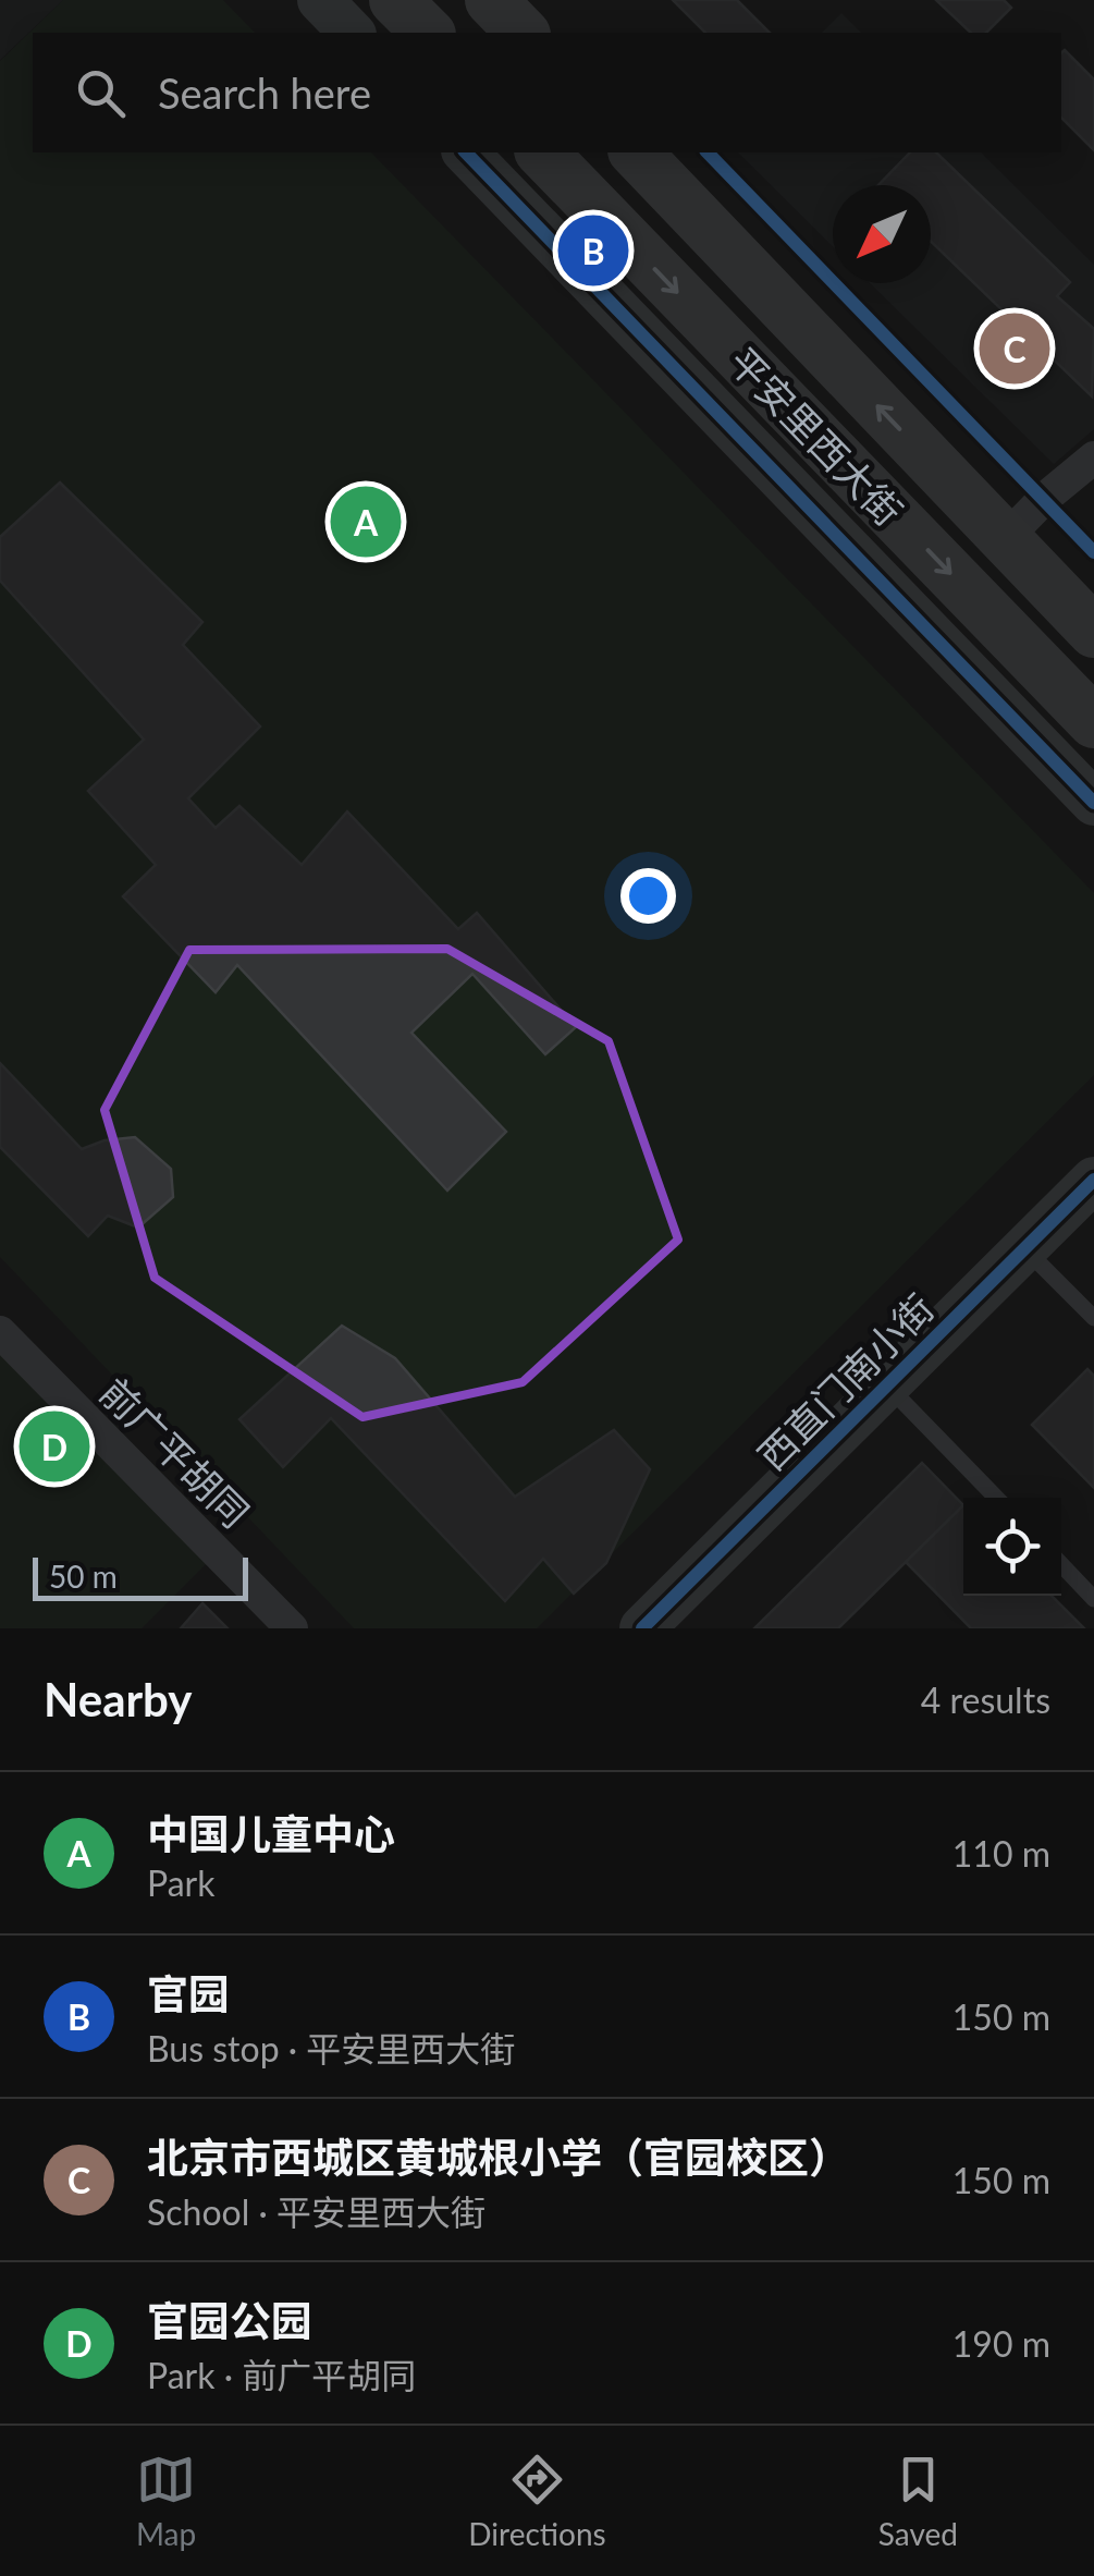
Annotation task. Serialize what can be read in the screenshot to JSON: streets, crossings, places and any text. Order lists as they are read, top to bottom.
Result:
{
  "streets": {
    "main road": ["平安里西大街"],
    "street": ["西直门南小街", "前广平胡同"]
  },
  "scale_bar": "50 m",
  "north": "bottom left",
  "page": {
    "search": "Search here",
    "pins": [
      "B",
      "C",
      "A",
      "D"
    ],
    "scale": "50 m",
    "heading": ["Nearby", "4 results"],
    "list": [
      {
        "mark": "A",
        "name": "中国儿童中心",
        "note": "Park",
        "value": "110 m"
      },
      {
        "mark": "B",
        "name": "官园",
        "note": "Bus stop · 平安里西大街",
        "value": "150 m"
      },
      {
        "mark": "C",
        "name": "北京市西城区黄城根小学（官园校区）",
        "note": "School · 平安里西大街",
        "value": "150 m"
      },
      {
        "mark": "D",
        "name": "官园公园",
        "note": "Park · 前广平胡同",
        "value": "190 m"
      }
    ],
    "nav": ["Map", "Directions", "Saved"]
  }
}
